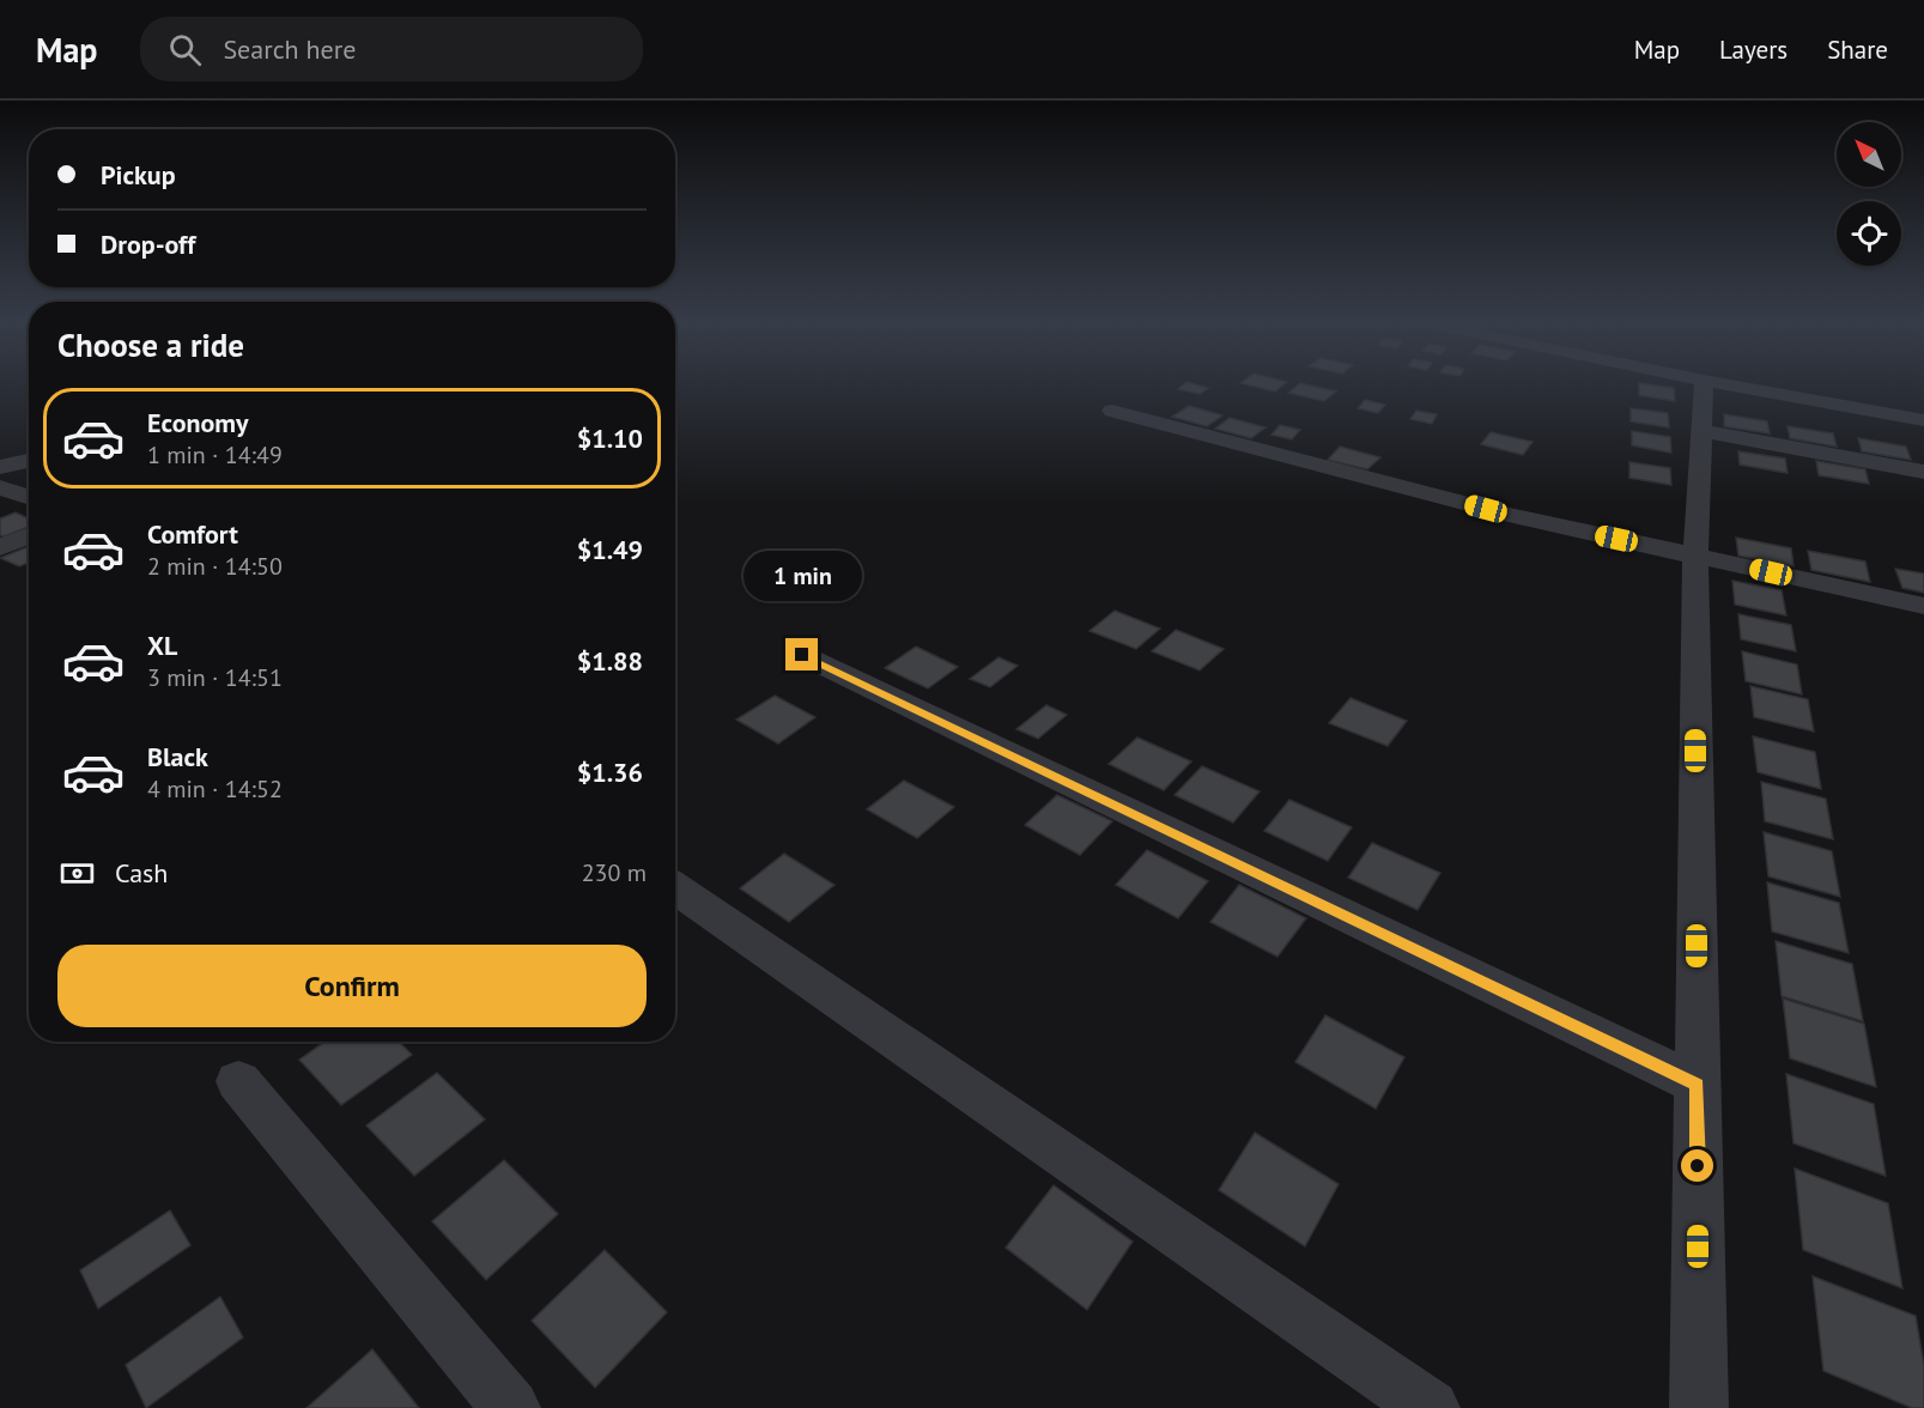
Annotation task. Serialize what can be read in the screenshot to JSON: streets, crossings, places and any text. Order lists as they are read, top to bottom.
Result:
{
  "north": "top left",
  "page": {
    "header": "Map",
    "search": "Search here",
    "nav": ["Map", "Layers", "Share"],
    "banner": ["Pickup", "Drop-off"],
    "heading": "Choose a ride",
    "list": [
      {
        "name": "Economy",
        "note": "1 min · 14:49",
        "value": "$1.10"
      },
      {
        "name": "Comfort",
        "note": "2 min · 14:50",
        "value": "$1.49"
      },
      {
        "name": "XL",
        "note": "3 min · 14:51",
        "value": "$1.88"
      },
      {
        "name": "Black",
        "note": "4 min · 14:52",
        "value": "$1.36"
      }
    ],
    "bubble": "1 min",
    "pay": ["Cash", "230 m"],
    "buttons": "Confirm"
  }
}
